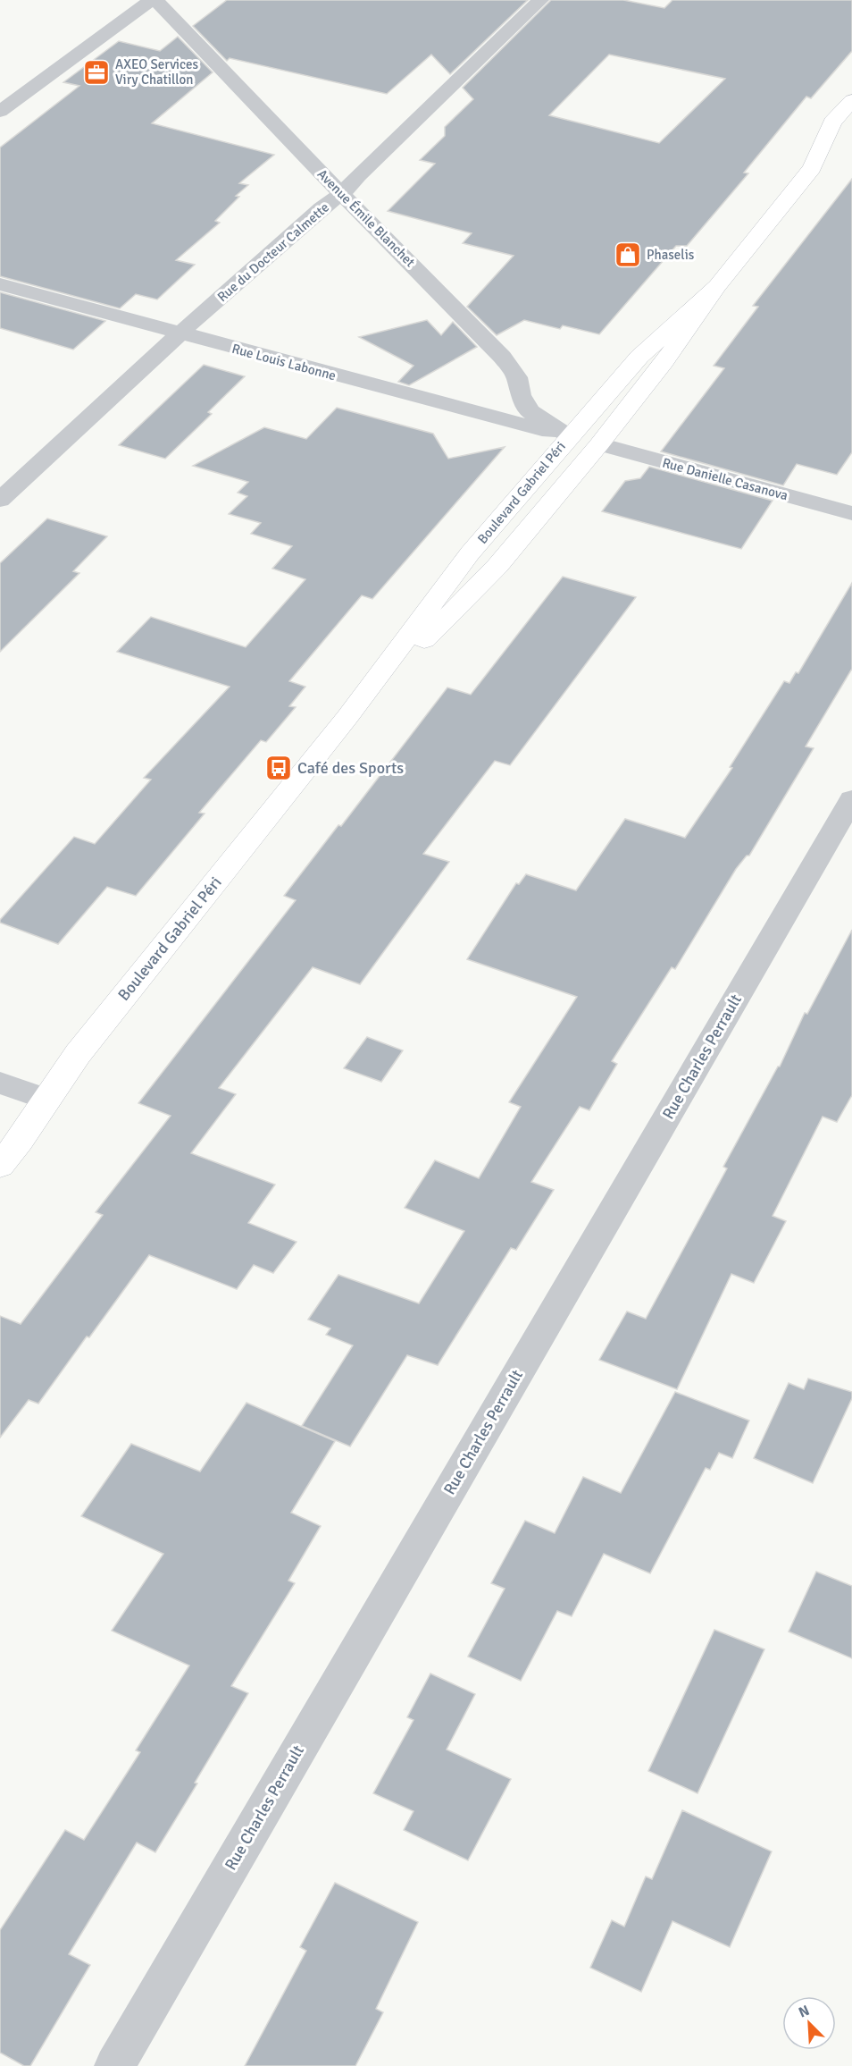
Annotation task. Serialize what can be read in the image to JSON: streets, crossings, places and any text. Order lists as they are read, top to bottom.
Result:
{
  "streets": {
    "main road": ["Boulevard Gabriel Péri"],
    "street": [
      "Avenue Émile Blanchet",
      "Rue du Docteur Calmette",
      "Rue Louis Labonne",
      "Rue Danielle Casanova",
      "Rue Charles Perrault"
    ]
  },
  "crossings": [
    ["Avenue Émile Blanchet", "Rue du Docteur Calmette"],
    ["Avenue Émile Blanchet", "Rue Louis Labonne"],
    ["Avenue Émile Blanchet", "Boulevard Gabriel Péri"],
    ["Rue du Docteur Calmette", "Rue Louis Labonne"],
    ["Rue Louis Labonne", "Boulevard Gabriel Péri"],
    ["Rue Danielle Casanova", "Boulevard Gabriel Péri"]
  ],
  "places": {
    "office": ["AXEO Services Viry Chatillon"],
    "shop": ["Phaselis"],
    "bus stop": ["Café des Sports"]
  },
  "north": "top left"
}
